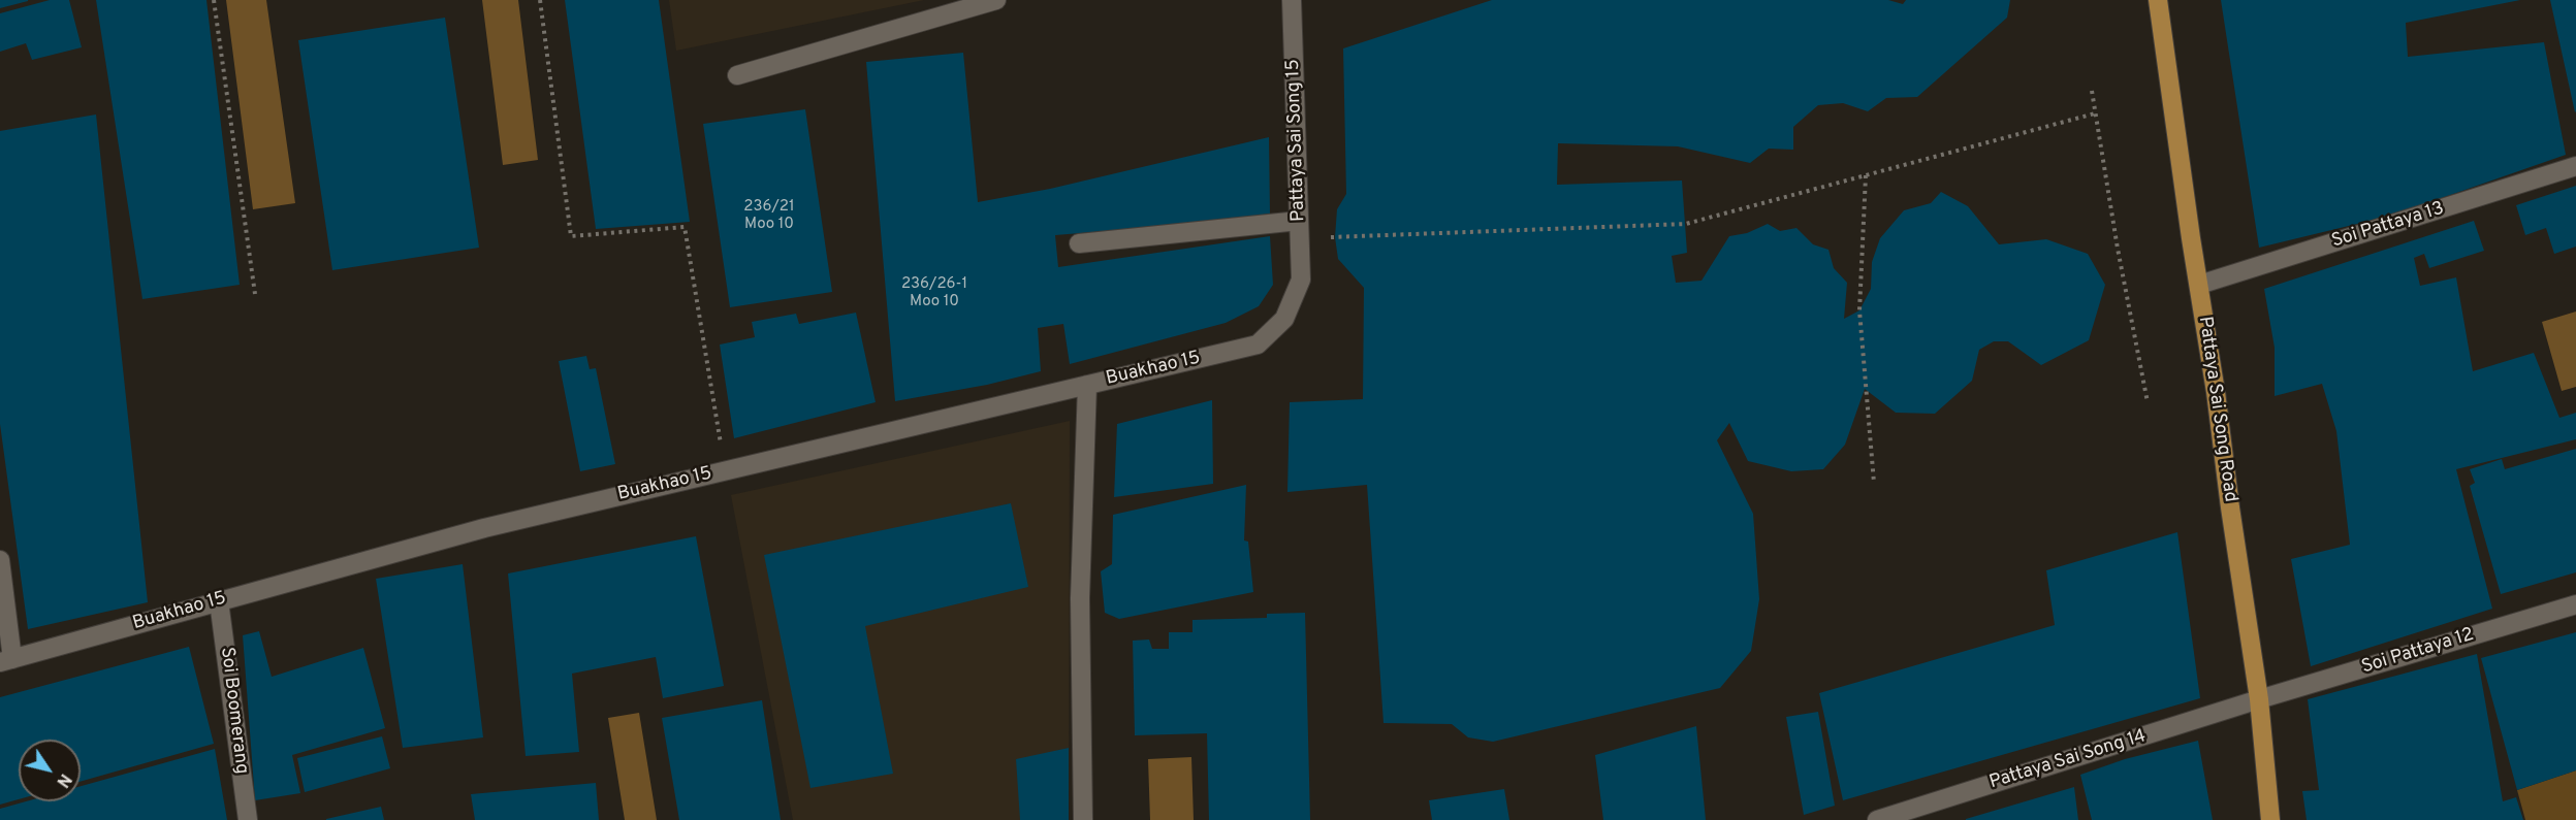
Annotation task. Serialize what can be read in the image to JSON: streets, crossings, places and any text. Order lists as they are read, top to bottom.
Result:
{
  "streets": {
    "main road": ["Pattaya Sai Song Road"],
    "street": [
      "Pattaya Sai Song 15",
      "Soi Pattaya 13",
      "Buakhao 15",
      "Soi Pattaya 12",
      "Soi Boomerang",
      "Pattaya Sai Song 14"
    ]
  },
  "crossings": [
    ["Pattaya Sai Song 15", "Buakhao 15"],
    ["Soi Pattaya 13", "Pattaya Sai Song Road"],
    ["Buakhao 15", "Soi Boomerang"],
    ["Pattaya Sai Song Road", "Soi Pattaya 12"],
    ["Pattaya Sai Song Road", "Pattaya Sai Song 14"],
    ["Soi Pattaya 12", "Pattaya Sai Song 14"]
  ],
  "house_numbers": ["236/21 Moo 10", "236/26-1 Moo 10"],
  "north": "bottom right"
}
